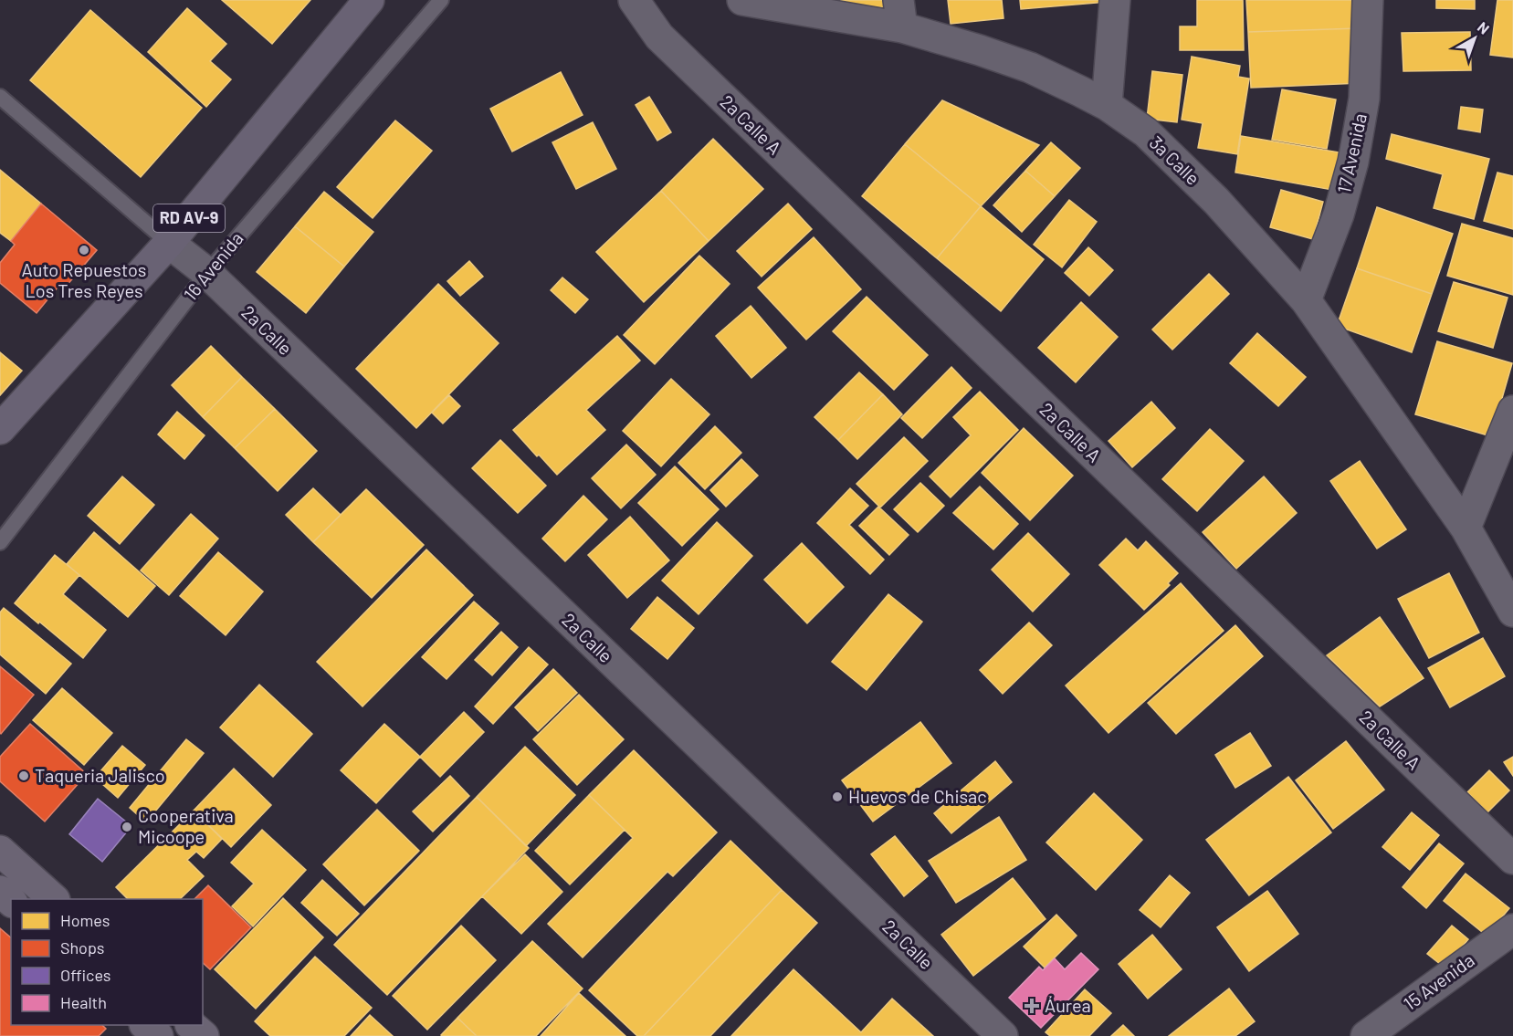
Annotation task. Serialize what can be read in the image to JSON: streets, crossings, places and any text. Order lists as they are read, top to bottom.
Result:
{
  "streets": {
    "main road": ["RD AV-9"],
    "street": [
      "2a Calle A",
      "17 Avenida",
      "3a Calle",
      "2a Calle",
      "15 Avenida"
    ],
    "lane": ["16 Avenida"]
  },
  "crossings": [
    ["17 Avenida", "3a Calle"],
    ["RD AV-9", "2a Calle"],
    ["16 Avenida", "2a Calle"]
  ],
  "places": {
    "other": [
      "Auto Repuestos Los Tres Reyes",
      "Taqueria Jalisco",
      "Huevos de Chisac",
      "Cooperativa Micoope"
    ],
    "health": ["Áurea"]
  },
  "legend": [
    "Homes",
    "Shops",
    "Offices",
    "Health"
  ],
  "north": "top right"
}
